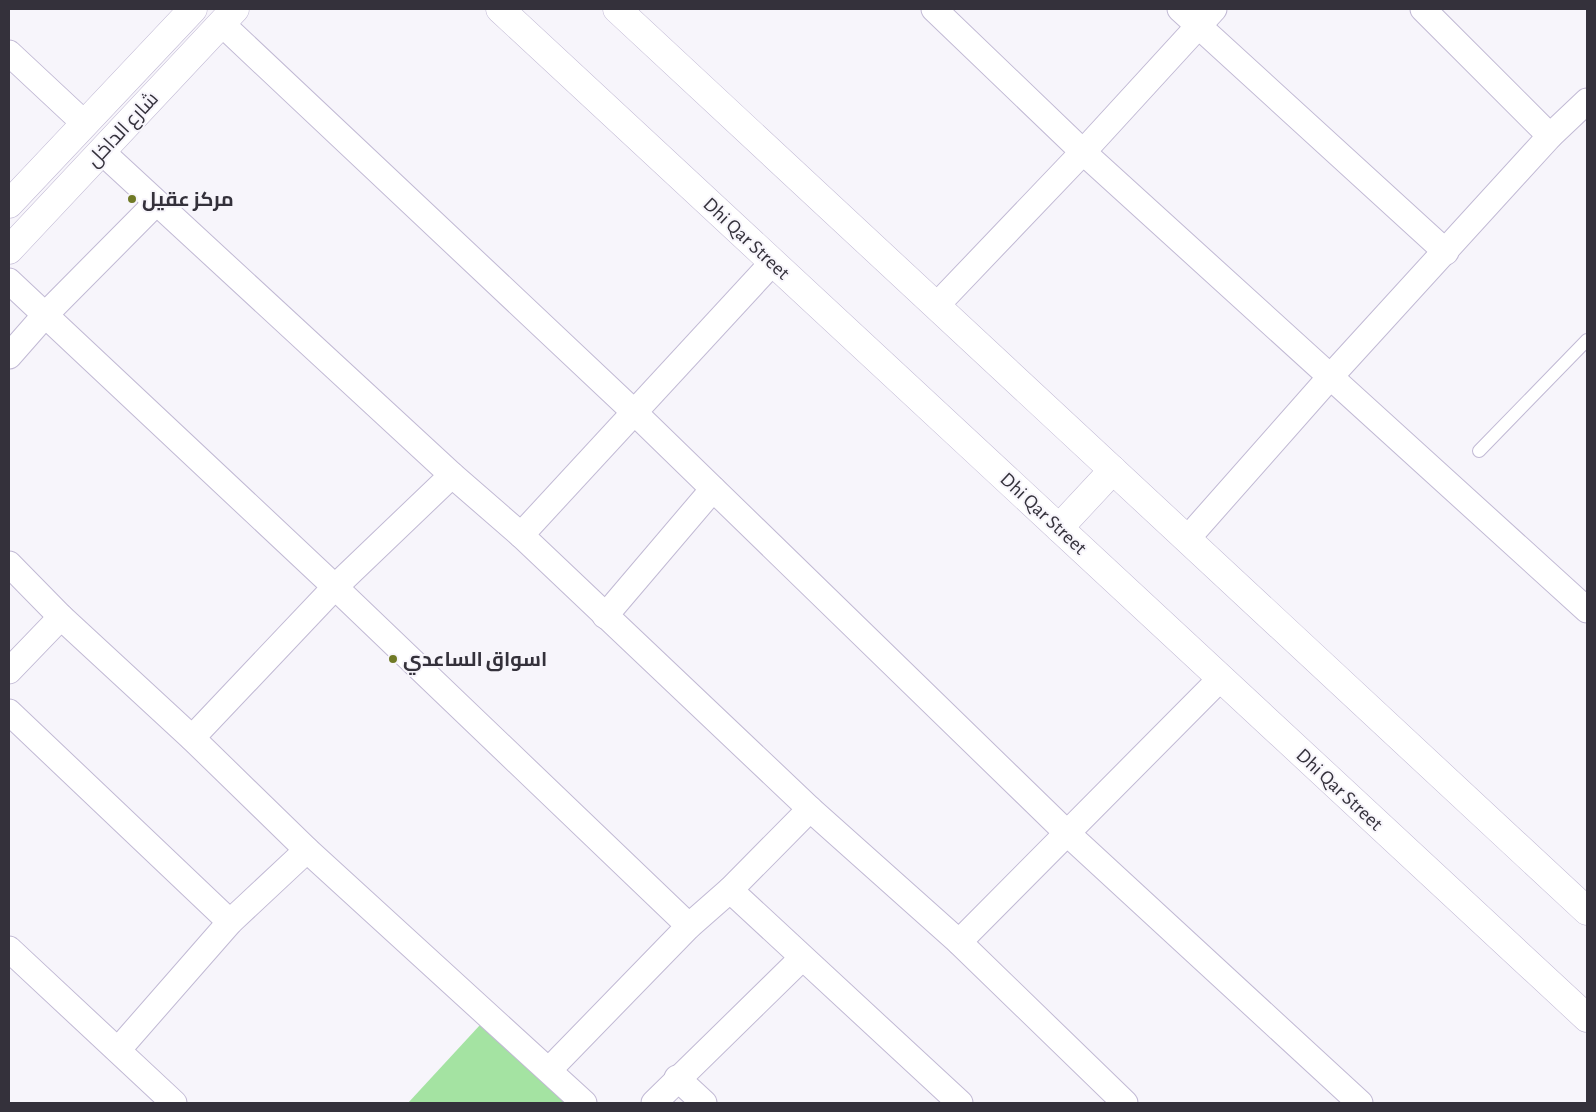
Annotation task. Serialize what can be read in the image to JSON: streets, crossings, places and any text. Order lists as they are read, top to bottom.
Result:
{
  "streets": {
    "street": ["شارع الداخل", "Dhi Qar Street"]
  },
  "places": ["مركز عقيل", "اسواق الساعدي"]
}
